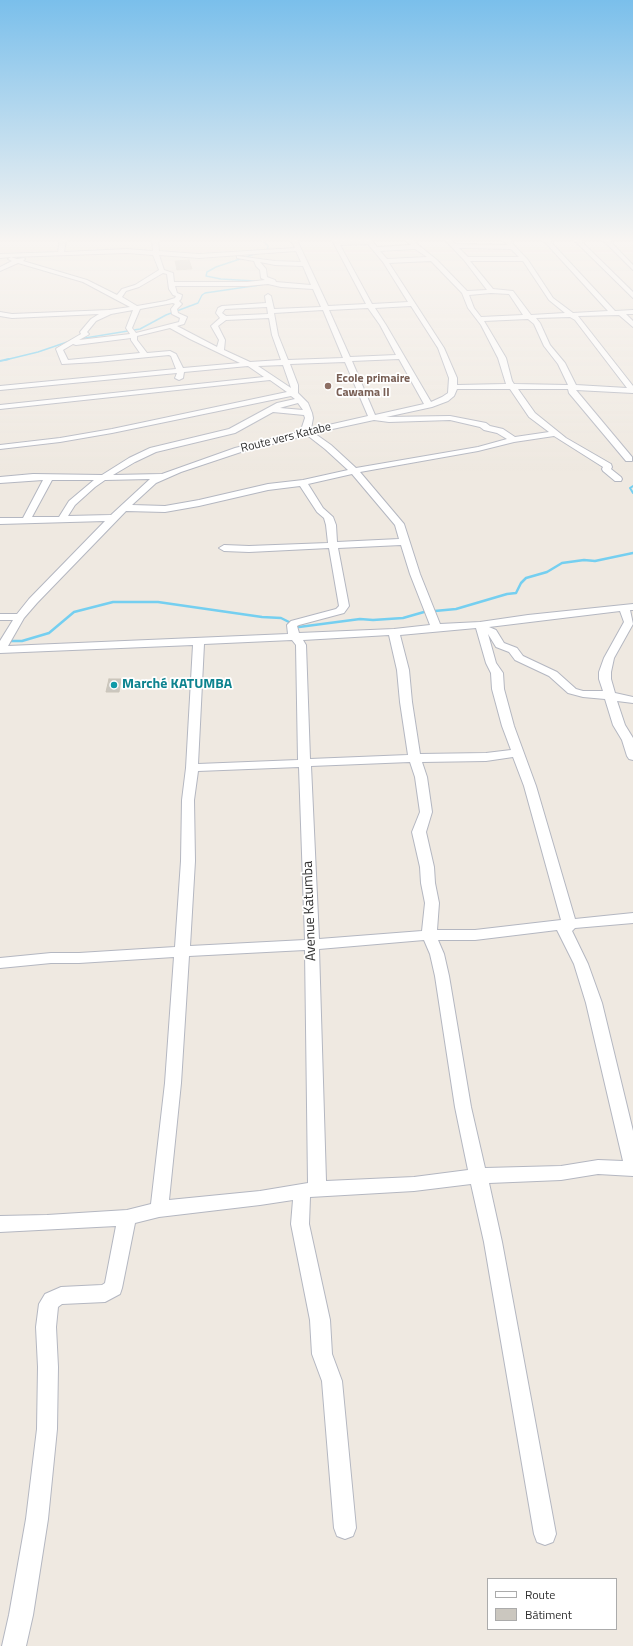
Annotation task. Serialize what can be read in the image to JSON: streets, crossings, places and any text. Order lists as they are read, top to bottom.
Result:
{
  "streets": {
    "street": ["Route vers Katabe", "Avenue Katumba"]
  },
  "places": ["Ecole primaire Cawama II", "Marché KATUMBA"],
  "legend": ["Route", "Bâtiment"]
}
